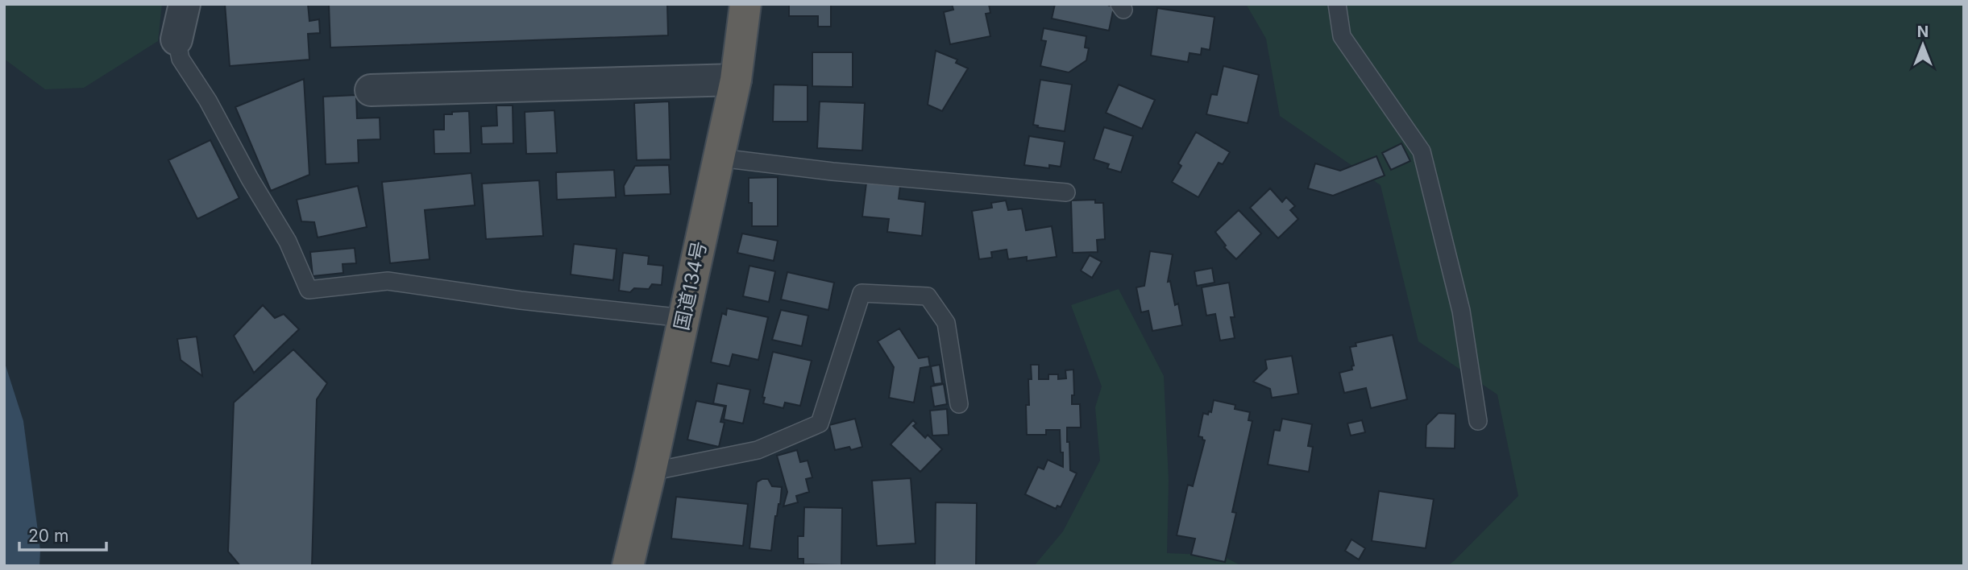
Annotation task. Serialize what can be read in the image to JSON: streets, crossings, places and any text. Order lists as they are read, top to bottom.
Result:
{
  "streets": {
    "highway": ["国道134号"]
  },
  "scale_bar": "20 m",
  "north": "top"
}
